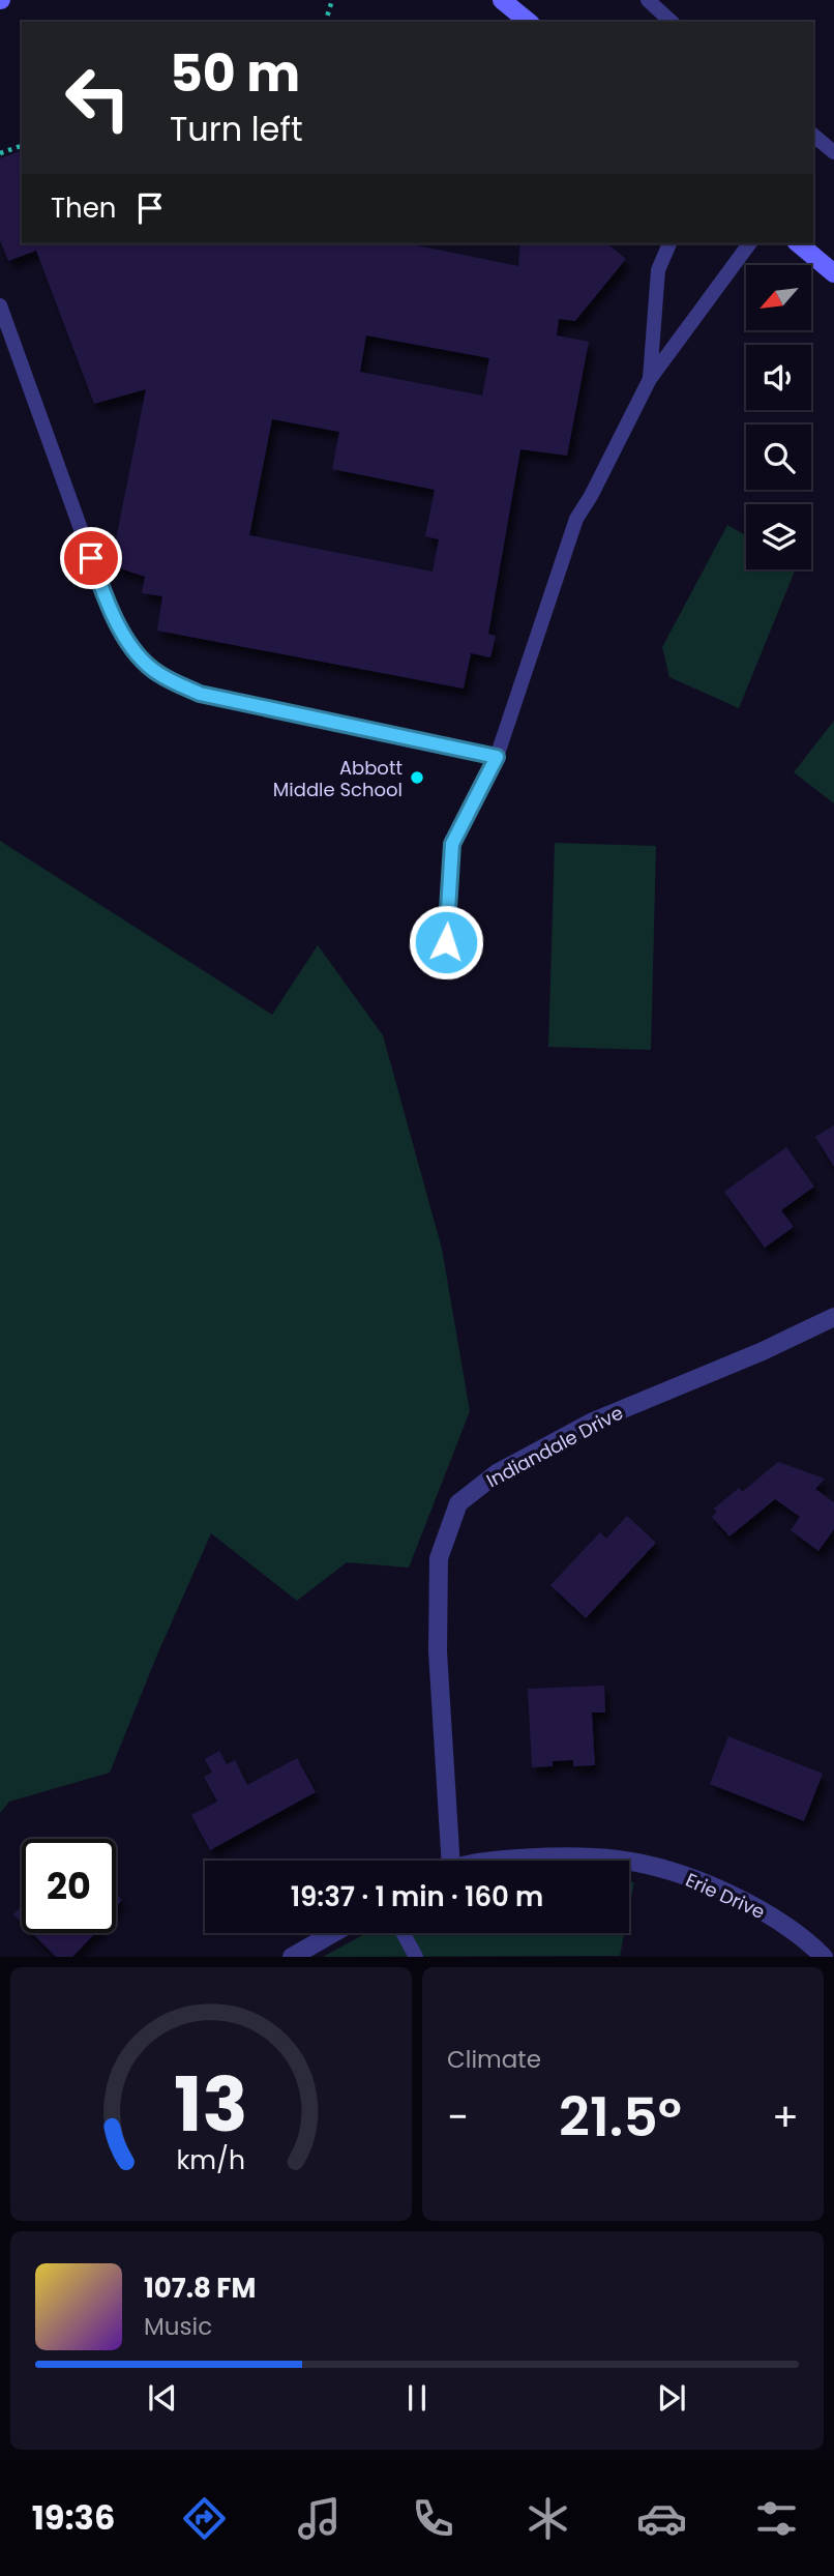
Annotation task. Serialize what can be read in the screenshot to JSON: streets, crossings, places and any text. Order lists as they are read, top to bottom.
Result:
{
  "streets": {
    "street": ["Indiandale Drive", "Erie Drive"]
  },
  "places": ["Abbott Middle School"],
  "north": "bottom left",
  "page": {
    "turn": ["50 m", "Turn left"],
    "then": "Then",
    "limit": "20",
    "trip": "19:37 · 1 min · 160 m",
    "tile": "Climate",
    "heat": ["−", "21.5°", "+"],
    "song": ["107.8 FM", "Music"],
    "tabs": "19:36",
    "gauge": ["13", "km/h"]
  }
}
